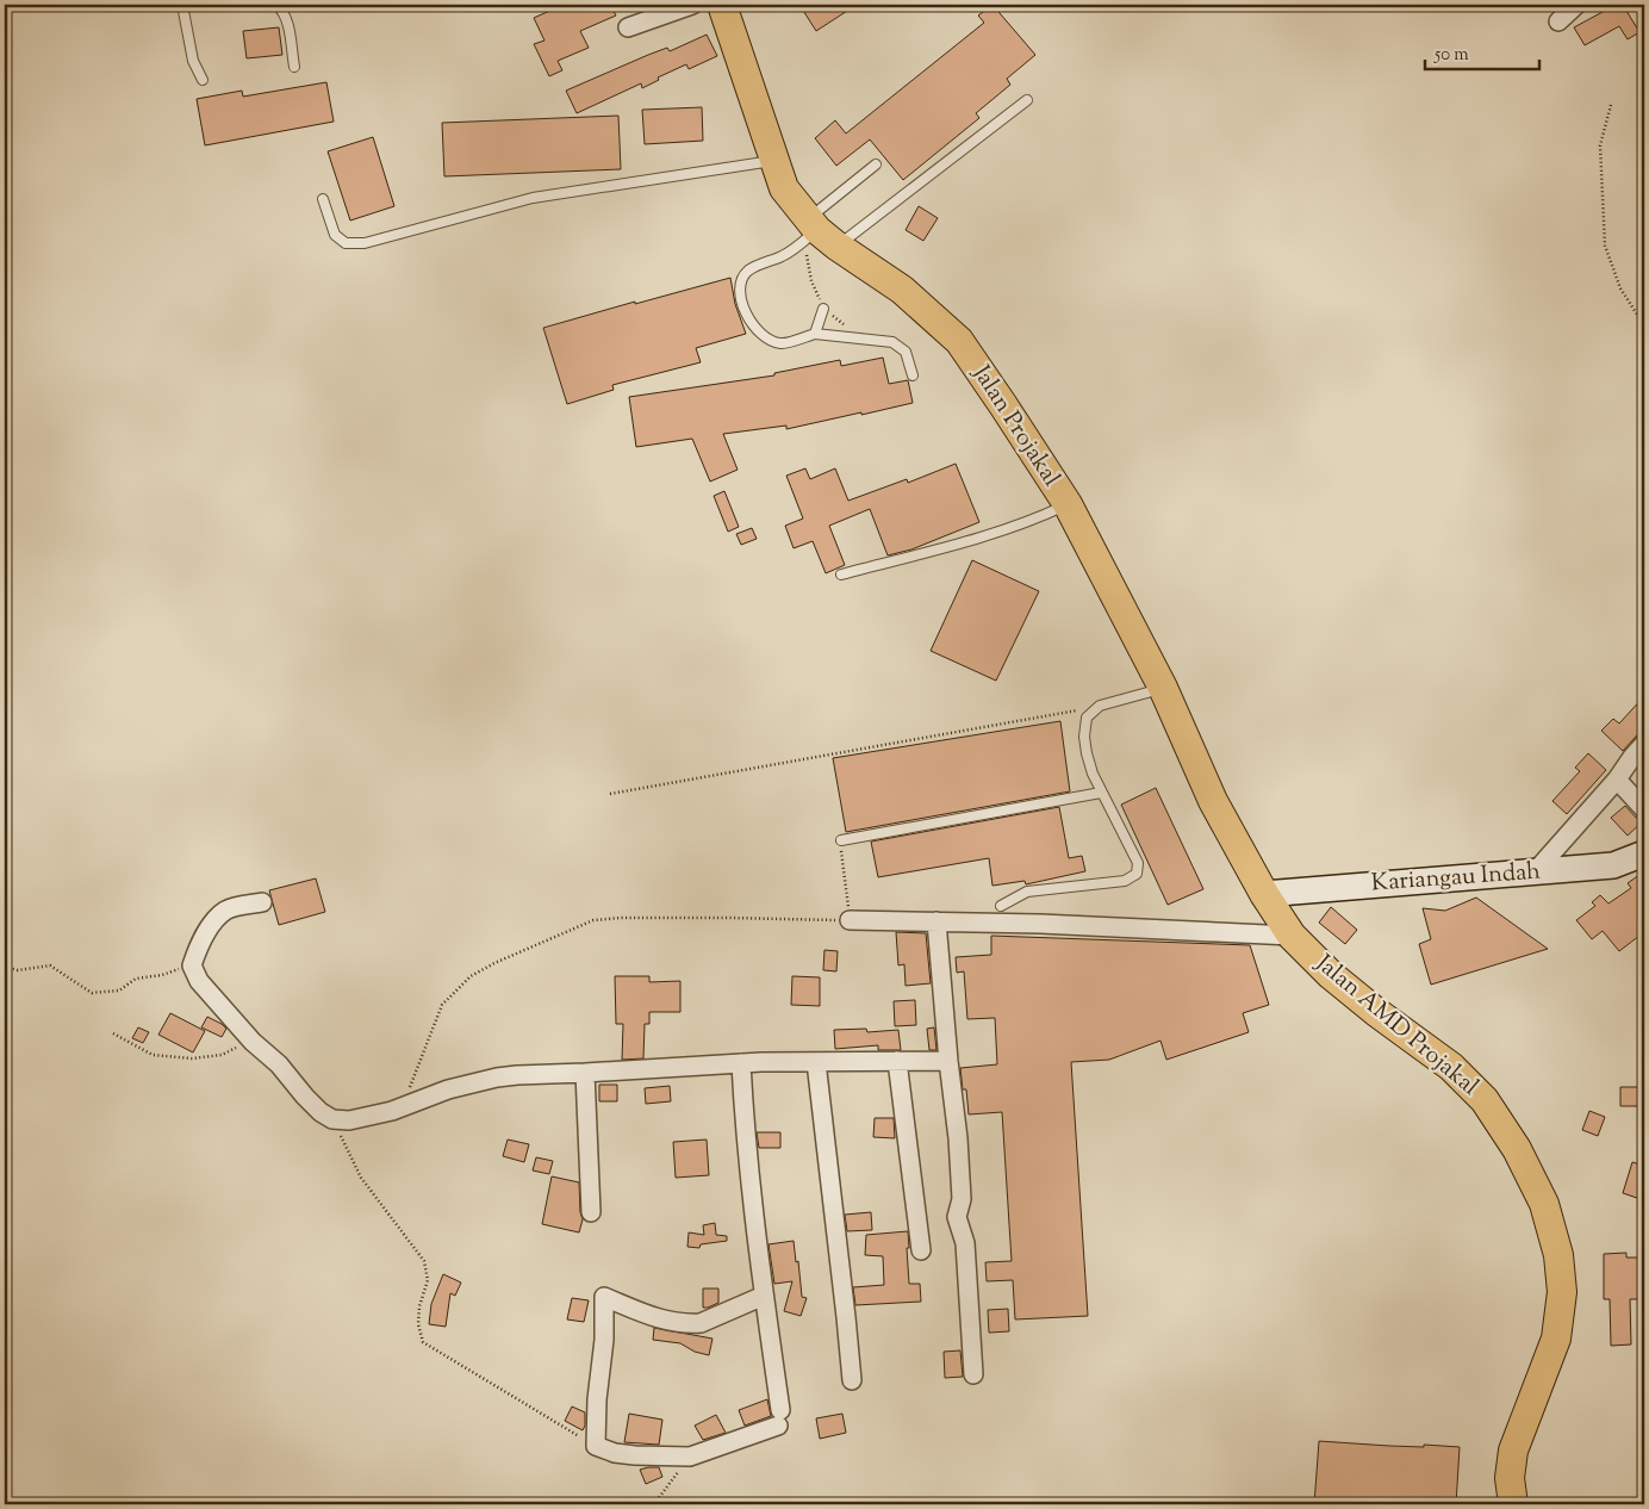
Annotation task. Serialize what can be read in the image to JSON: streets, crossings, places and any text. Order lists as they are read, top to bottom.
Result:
{
  "streets": {
    "main road": ["Jalan Projakal", "Jalan AMD Projakal"],
    "street": ["Kariangau Indah"]
  },
  "crossings": [
    ["Jalan Projakal", "Kariangau Indah"],
    ["Jalan Projakal", "Jalan AMD Projakal"],
    ["Kariangau Indah", "Jalan AMD Projakal"]
  ],
  "scale_bar": "50 m"
}
